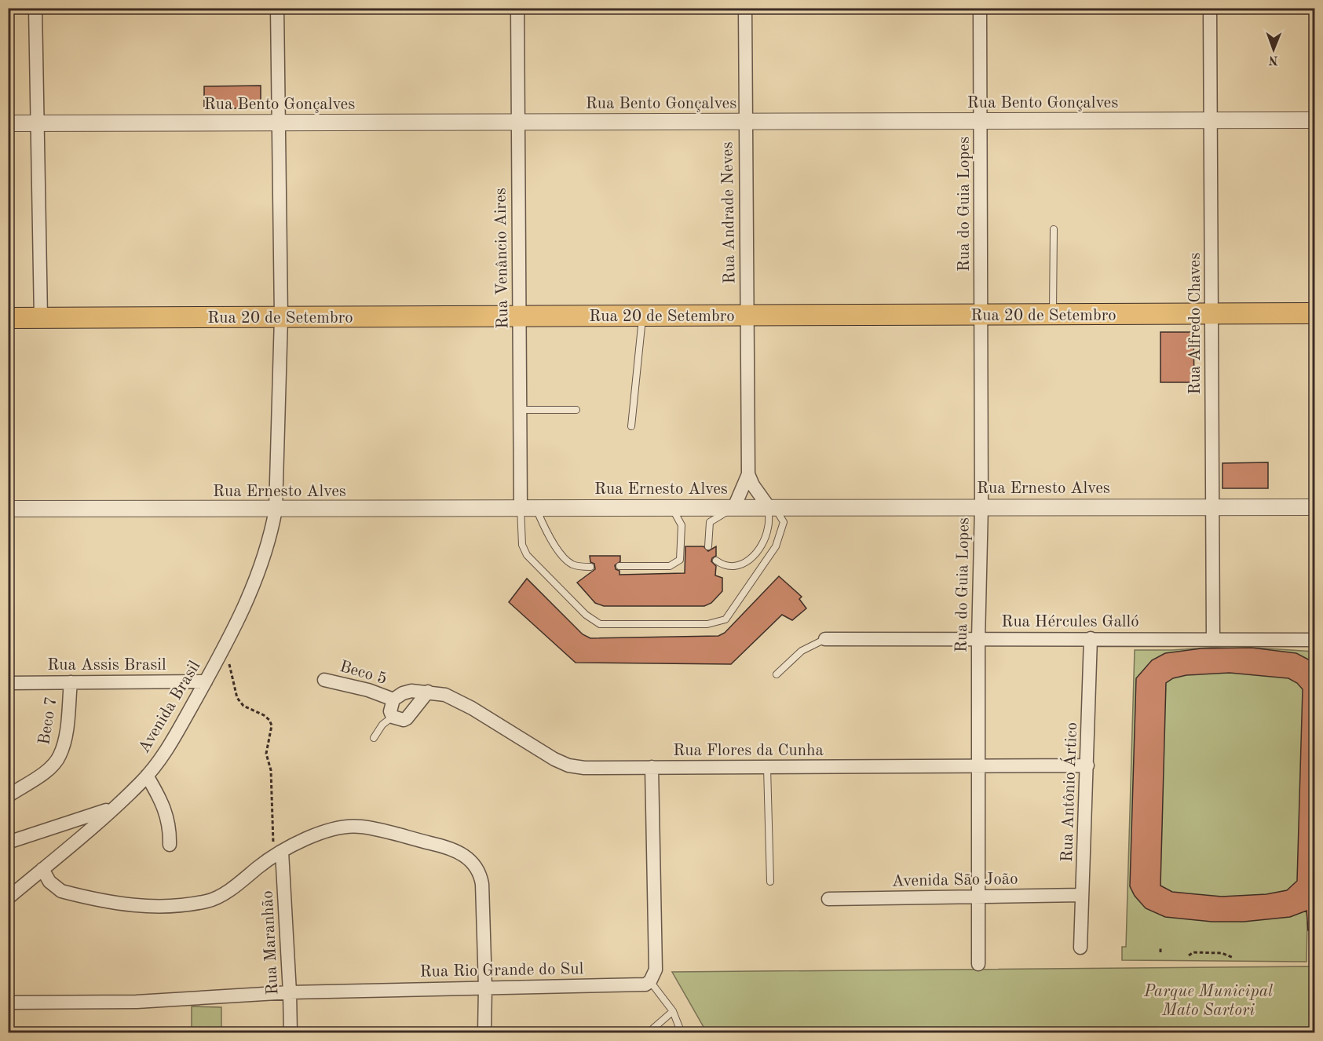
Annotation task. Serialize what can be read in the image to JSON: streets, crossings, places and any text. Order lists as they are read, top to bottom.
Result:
{
  "streets": {
    "main road": ["Rua 20 de Setembro"],
    "street": [
      "Rua Bento Gonçalves",
      "Rua do Guia Lopes",
      "Rua Andrade Neves",
      "Rua Venâncio Aires",
      "Rua Alfredo Chaves",
      "Rua Ernesto Alves",
      "Rua Hércules Galló",
      "Rua Assis Brasil",
      "Beco 5",
      "Avenida Brasil",
      "Beco 7",
      "Rua Flores da Cunha",
      "Rua Antônio Ártico",
      "Avenida São João",
      "Rua Maranhão",
      "Rua Rio Grande do Sul"
    ]
  },
  "crossings": [
    ["Rua Bento Gonçalves", "Rua do Guia Lopes"],
    ["Rua Bento Gonçalves", "Rua Andrade Neves"],
    ["Rua Bento Gonçalves", "Rua Venâncio Aires"],
    ["Rua Bento Gonçalves", "Rua Alfredo Chaves"],
    ["Rua Bento Gonçalves", "Avenida Brasil"],
    ["Rua do Guia Lopes", "Rua 20 de Setembro"],
    ["Rua do Guia Lopes", "Rua Ernesto Alves"],
    ["Rua do Guia Lopes", "Rua Hércules Galló"],
    ["Rua do Guia Lopes", "Rua Flores da Cunha"],
    ["Rua do Guia Lopes", "Avenida São João"],
    ["Rua Andrade Neves", "Rua 20 de Setembro"],
    ["Rua Andrade Neves", "Rua Ernesto Alves"],
    ["Rua Venâncio Aires", "Rua 20 de Setembro"],
    ["Rua Venâncio Aires", "Rua Ernesto Alves"],
    ["Rua 20 de Setembro", "Rua Alfredo Chaves"],
    ["Rua 20 de Setembro", "Avenida Brasil"],
    ["Rua Alfredo Chaves", "Rua Ernesto Alves"],
    ["Rua Alfredo Chaves", "Rua Hércules Galló"],
    ["Rua Ernesto Alves", "Avenida Brasil"],
    ["Rua Hércules Galló", "Rua Antônio Ártico"],
    ["Rua Assis Brasil", "Avenida Brasil"],
    ["Rua Assis Brasil", "Beco 7"],
    ["Beco 5", "Rua Flores da Cunha"],
    ["Rua Flores da Cunha", "Rua Antônio Ártico"],
    ["Rua Antônio Ártico", "Avenida São João"],
    ["Rua Maranhão", "Rua Rio Grande do Sul"]
  ],
  "parks": ["Parque Municipal Mato Sartori"],
  "north": "bottom"
}
